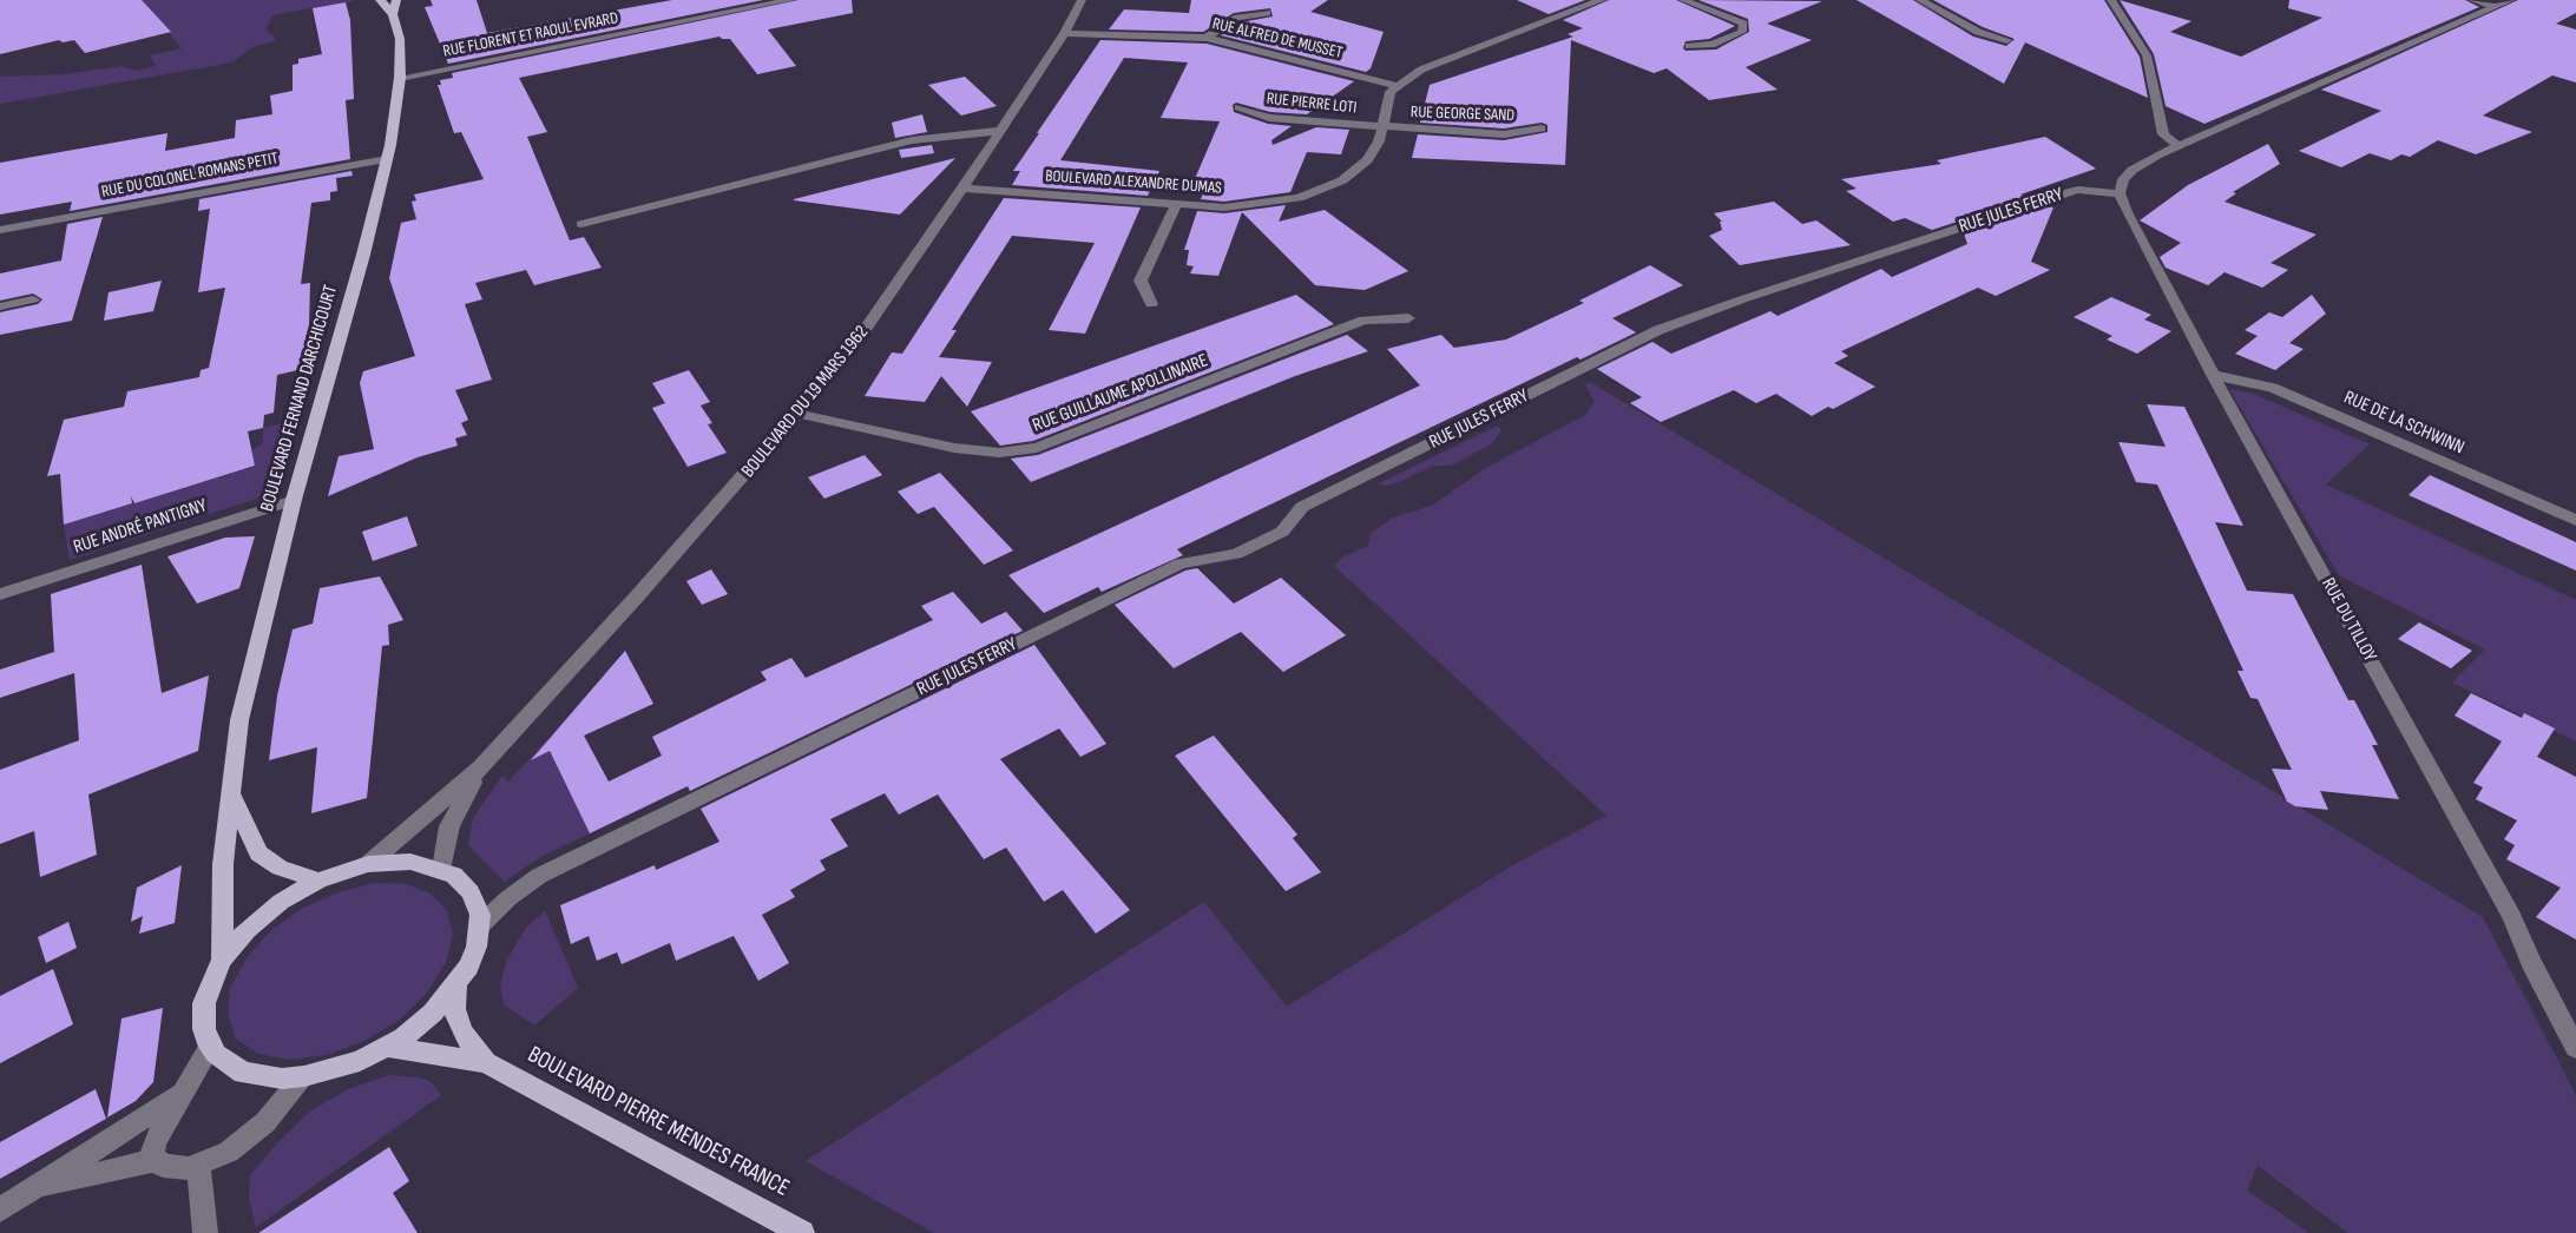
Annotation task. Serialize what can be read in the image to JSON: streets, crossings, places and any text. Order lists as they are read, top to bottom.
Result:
{
  "streets": {
    "main road": ["BOULEVARD FERNAND DARCHICOURT", "BOULEVARD PIERRE MENDES FRANCE"],
    "street": [
      "RUE FLORENT ET RAOUL EVRARD",
      "RUE ALFRED DE MUSSET",
      "RUE PIERRE LOTI",
      "RUE GEORGE SAND",
      "RUE DU COLONEL ROMANS PETIT",
      "BOULEVARD ALEXANDRE DUMAS",
      "RUE JULES FERRY",
      "RUE GUILLAUME APOLLINAIRE",
      "BOULEVARD DU 19 MARS 1962",
      "RUE DE LA SCHWINN",
      "RUE ANDRÉ PANTIGNY",
      "RUE DU TILLOY"
    ]
  },
  "crossings": [
    ["RUE FLORENT ET RAOUL EVRARD", "BOULEVARD FERNAND DARCHICOURT"],
    ["RUE ALFRED DE MUSSET", "BOULEVARD ALEXANDRE DUMAS"],
    ["RUE ALFRED DE MUSSET", "BOULEVARD DU 19 MARS 1962"],
    ["RUE PIERRE LOTI", "RUE GEORGE SAND"],
    ["RUE PIERRE LOTI", "BOULEVARD ALEXANDRE DUMAS"],
    ["RUE GEORGE SAND", "BOULEVARD ALEXANDRE DUMAS"],
    ["RUE DU COLONEL ROMANS PETIT", "BOULEVARD FERNAND DARCHICOURT"],
    ["BOULEVARD ALEXANDRE DUMAS", "BOULEVARD DU 19 MARS 1962"],
    ["RUE JULES FERRY", "BOULEVARD FERNAND DARCHICOURT"],
    ["RUE JULES FERRY", "BOULEVARD DU 19 MARS 1962"],
    ["RUE JULES FERRY", "RUE DU TILLOY"],
    ["RUE JULES FERRY", "BOULEVARD PIERRE MENDES FRANCE"],
    ["RUE GUILLAUME APOLLINAIRE", "BOULEVARD DU 19 MARS 1962"],
    ["BOULEVARD FERNAND DARCHICOURT", "BOULEVARD DU 19 MARS 1962"],
    ["BOULEVARD FERNAND DARCHICOURT", "RUE ANDRÉ PANTIGNY"],
    ["BOULEVARD FERNAND DARCHICOURT", "BOULEVARD PIERRE MENDES FRANCE"],
    ["BOULEVARD DU 19 MARS 1962", "BOULEVARD PIERRE MENDES FRANCE"],
    ["RUE DE LA SCHWINN", "RUE DU TILLOY"]
  ]
}
